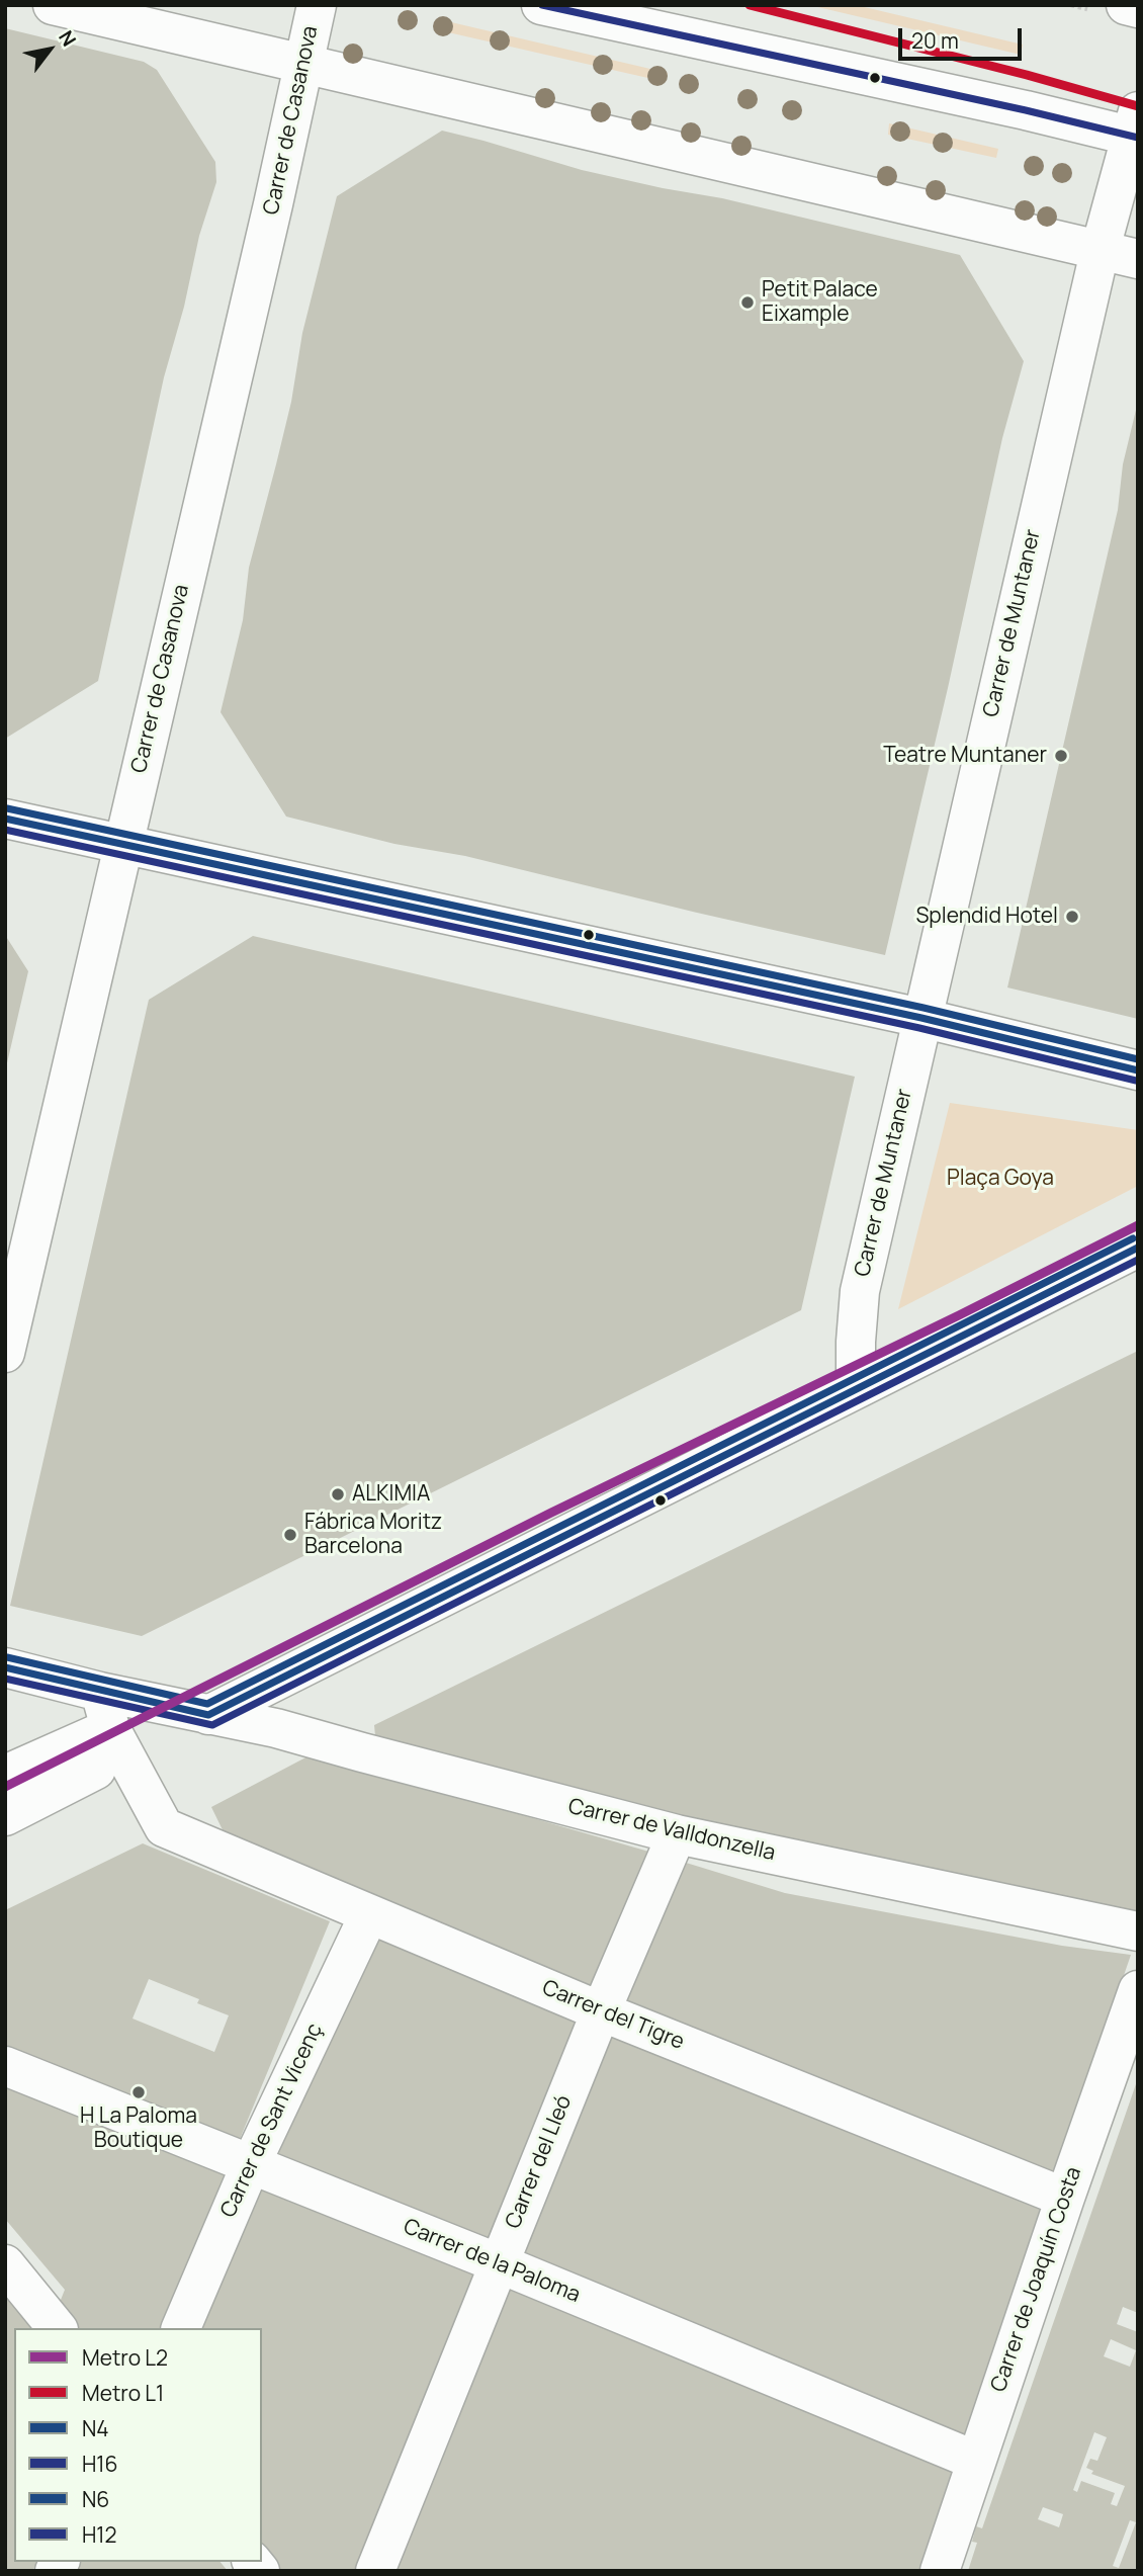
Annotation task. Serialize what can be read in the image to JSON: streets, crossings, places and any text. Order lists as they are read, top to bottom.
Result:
{
  "streets": {
    "street": [
      "Carrer de Casanova",
      "Carrer de Muntaner",
      "Carrer de Valldonzella",
      "Carrer del Tigre",
      "Carrer de Sant Vicenç",
      "Carrer del Lleó",
      "Carrer de la Paloma",
      "Carrer de Joaquín Costa"
    ]
  },
  "crossings": [
    ["Carrer de Valldonzella", "Carrer del Lleó"],
    ["Carrer del Tigre", "Carrer de Sant Vicenç"],
    ["Carrer del Tigre", "Carrer del Lleó"],
    ["Carrer del Tigre", "Carrer de Joaquín Costa"],
    ["Carrer de Sant Vicenç", "Carrer de la Paloma"],
    ["Carrer del Lleó", "Carrer de la Paloma"],
    ["Carrer de la Paloma", "Carrer de Joaquín Costa"]
  ],
  "parks": ["Plaça Goya"],
  "places": [
    "Petit Palace Eixample",
    "Teatre Muntaner",
    "Splendid Hotel",
    "ALKIMIA",
    "Fábrica Moritz Barcelona",
    "H La Paloma Boutique"
  ],
  "lines": [
    "metro line L1",
    "transit line H12",
    "transit line N6",
    "transit line N4",
    "transit line H16",
    "metro line L2"
  ],
  "legend": [
    "Metro L2",
    "Metro L1",
    "N4",
    "H16",
    "N6",
    "H12"
  ],
  "scale_bar": "20 m",
  "north": "top right"
}
